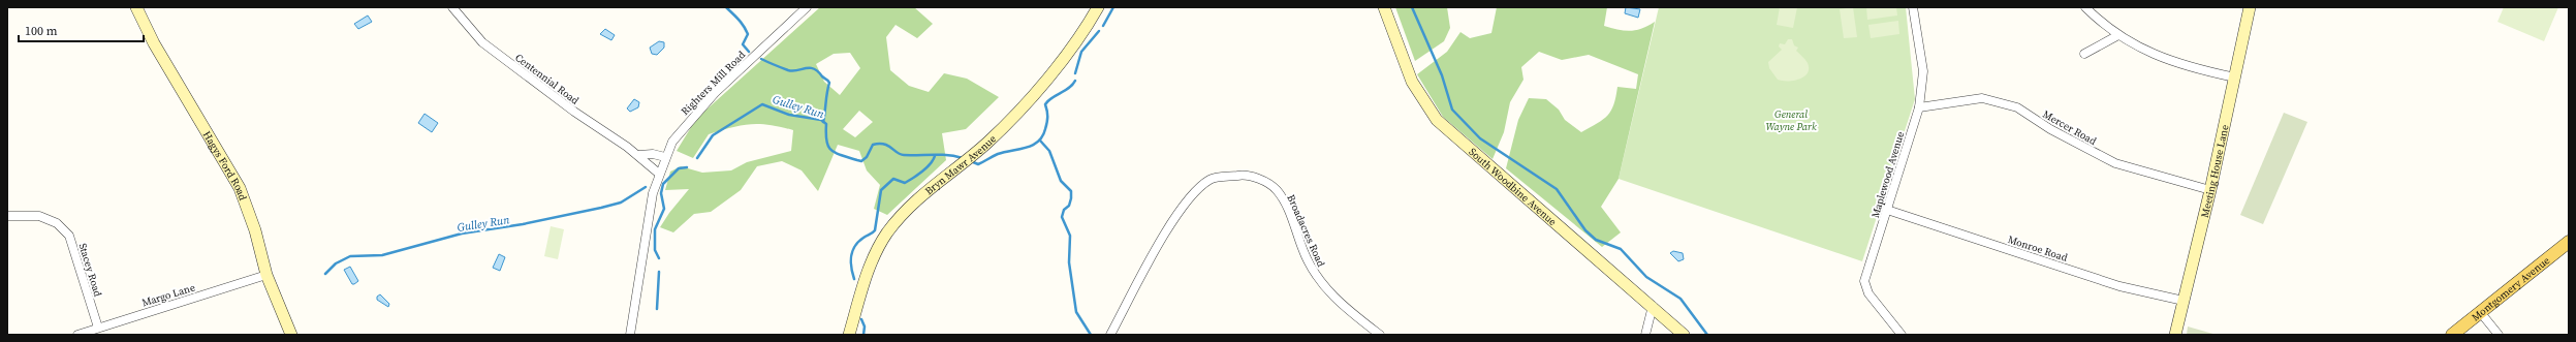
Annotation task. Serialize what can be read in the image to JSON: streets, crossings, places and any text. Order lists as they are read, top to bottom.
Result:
{
  "streets": {
    "main road": ["Montgomery Avenue"],
    "street": [
      "Centennial Road",
      "Righters Mill Road",
      "Mercer Road",
      "Bryn Mawr Avenue",
      "Hagys Ford Road",
      "Meeting House Lane",
      "Maplewood Avenue",
      "South Woodbine Avenue",
      "Broadacres Road",
      "Monroe Road",
      "Stacey Road",
      "Margo Lane"
    ]
  },
  "crossings": [
    ["Centennial Road", "Righters Mill Road"],
    ["Mercer Road", "Meeting House Lane"],
    ["Mercer Road", "Maplewood Avenue"],
    ["Hagys Ford Road", "Margo Lane"],
    ["Meeting House Lane", "Monroe Road"],
    ["Maplewood Avenue", "Monroe Road"],
    ["Stacey Road", "Margo Lane"]
  ],
  "water": ["Gulley Run"],
  "parks": ["General Wayne Park"],
  "scale_bar": "100 m"
}
